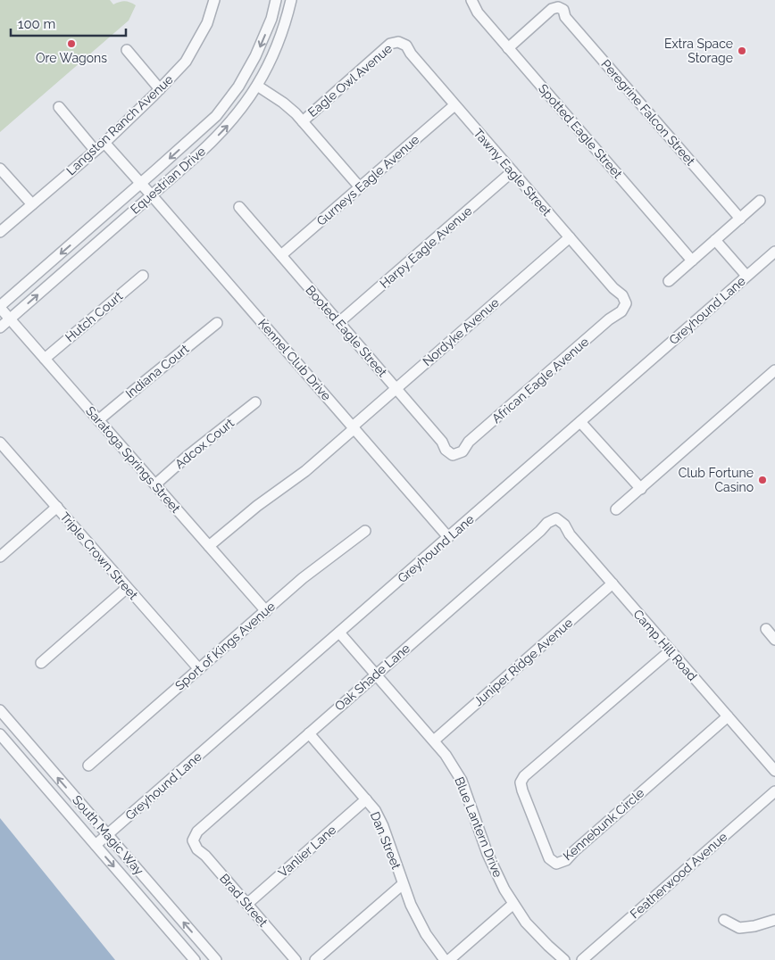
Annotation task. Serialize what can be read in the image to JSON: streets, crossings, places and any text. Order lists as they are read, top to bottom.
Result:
{
  "streets": {
    "street": [
      "Eagle Owl Avenue",
      "Peregrine Falcon Street",
      "Langston Ranch Avenue",
      "Spotted Eagle Street",
      "Tawny Eagle Street",
      "Equestrian Drive",
      "Gurneys Eagle Avenue",
      "Harpy Eagle Avenue",
      "Greyhound Lane",
      "Hutch Court",
      "Booted Eagle Street",
      "Nordyke Avenue",
      "Kennel Club Drive",
      "Indiana Court",
      "African Eagle Avenue",
      "Adcox Court",
      "Saratoga Springs Street",
      "Triple Crown Street",
      "Camp Hill Road",
      "Sport of Kings Avenue",
      "Juniper Ridge Avenue",
      "Oak Shade Lane",
      "Kennebunk Circle",
      "Blue Lantern Drive",
      "South Magic Way",
      "Dan Street",
      "Vanlier Lane",
      "Featherwood Avenue",
      "Brad Street"
    ]
  },
  "crossings": [
    ["Eagle Owl Avenue", "Tawny Eagle Street"],
    ["Peregrine Falcon Street", "Spotted Eagle Street"],
    ["Langston Ranch Avenue", "Kennel Club Drive"],
    ["Tawny Eagle Street", "Gurneys Eagle Avenue"],
    ["Tawny Eagle Street", "Harpy Eagle Avenue"],
    ["Tawny Eagle Street", "Nordyke Avenue"],
    ["Tawny Eagle Street", "African Eagle Avenue"],
    ["Equestrian Drive", "Kennel Club Drive"],
    ["Equestrian Drive", "Saratoga Springs Street"],
    ["Gurneys Eagle Avenue", "Booted Eagle Street"],
    ["Harpy Eagle Avenue", "Booted Eagle Street"],
    ["Greyhound Lane", "Kennel Club Drive"],
    ["Greyhound Lane", "Blue Lantern Drive"],
    ["Greyhound Lane", "South Magic Way"],
    ["Hutch Court", "Saratoga Springs Street"],
    ["Booted Eagle Street", "Nordyke Avenue"],
    ["Booted Eagle Street", "African Eagle Avenue"],
    ["Nordyke Avenue", "Kennel Club Drive"],
    ["Nordyke Avenue", "Saratoga Springs Street"],
    ["Indiana Court", "Saratoga Springs Street"],
    ["Adcox Court", "Saratoga Springs Street"],
    ["Saratoga Springs Street", "Sport of Kings Avenue"],
    ["Triple Crown Street", "Sport of Kings Avenue"],
    ["Camp Hill Road", "Juniper Ridge Avenue"],
    ["Camp Hill Road", "Oak Shade Lane"],
    ["Camp Hill Road", "Kennebunk Circle"],
    ["Juniper Ridge Avenue", "Blue Lantern Drive"],
    ["Oak Shade Lane", "Blue Lantern Drive"],
    ["Oak Shade Lane", "Dan Street"],
    ["Oak Shade Lane", "Brad Street"],
    ["Dan Street", "Vanlier Lane"],
    ["Vanlier Lane", "Brad Street"]
  ],
  "places": ["Ore Wagons", "Extra Space Storage", "Club Fortune Casino"],
  "scale_bar": "100 m"
}
